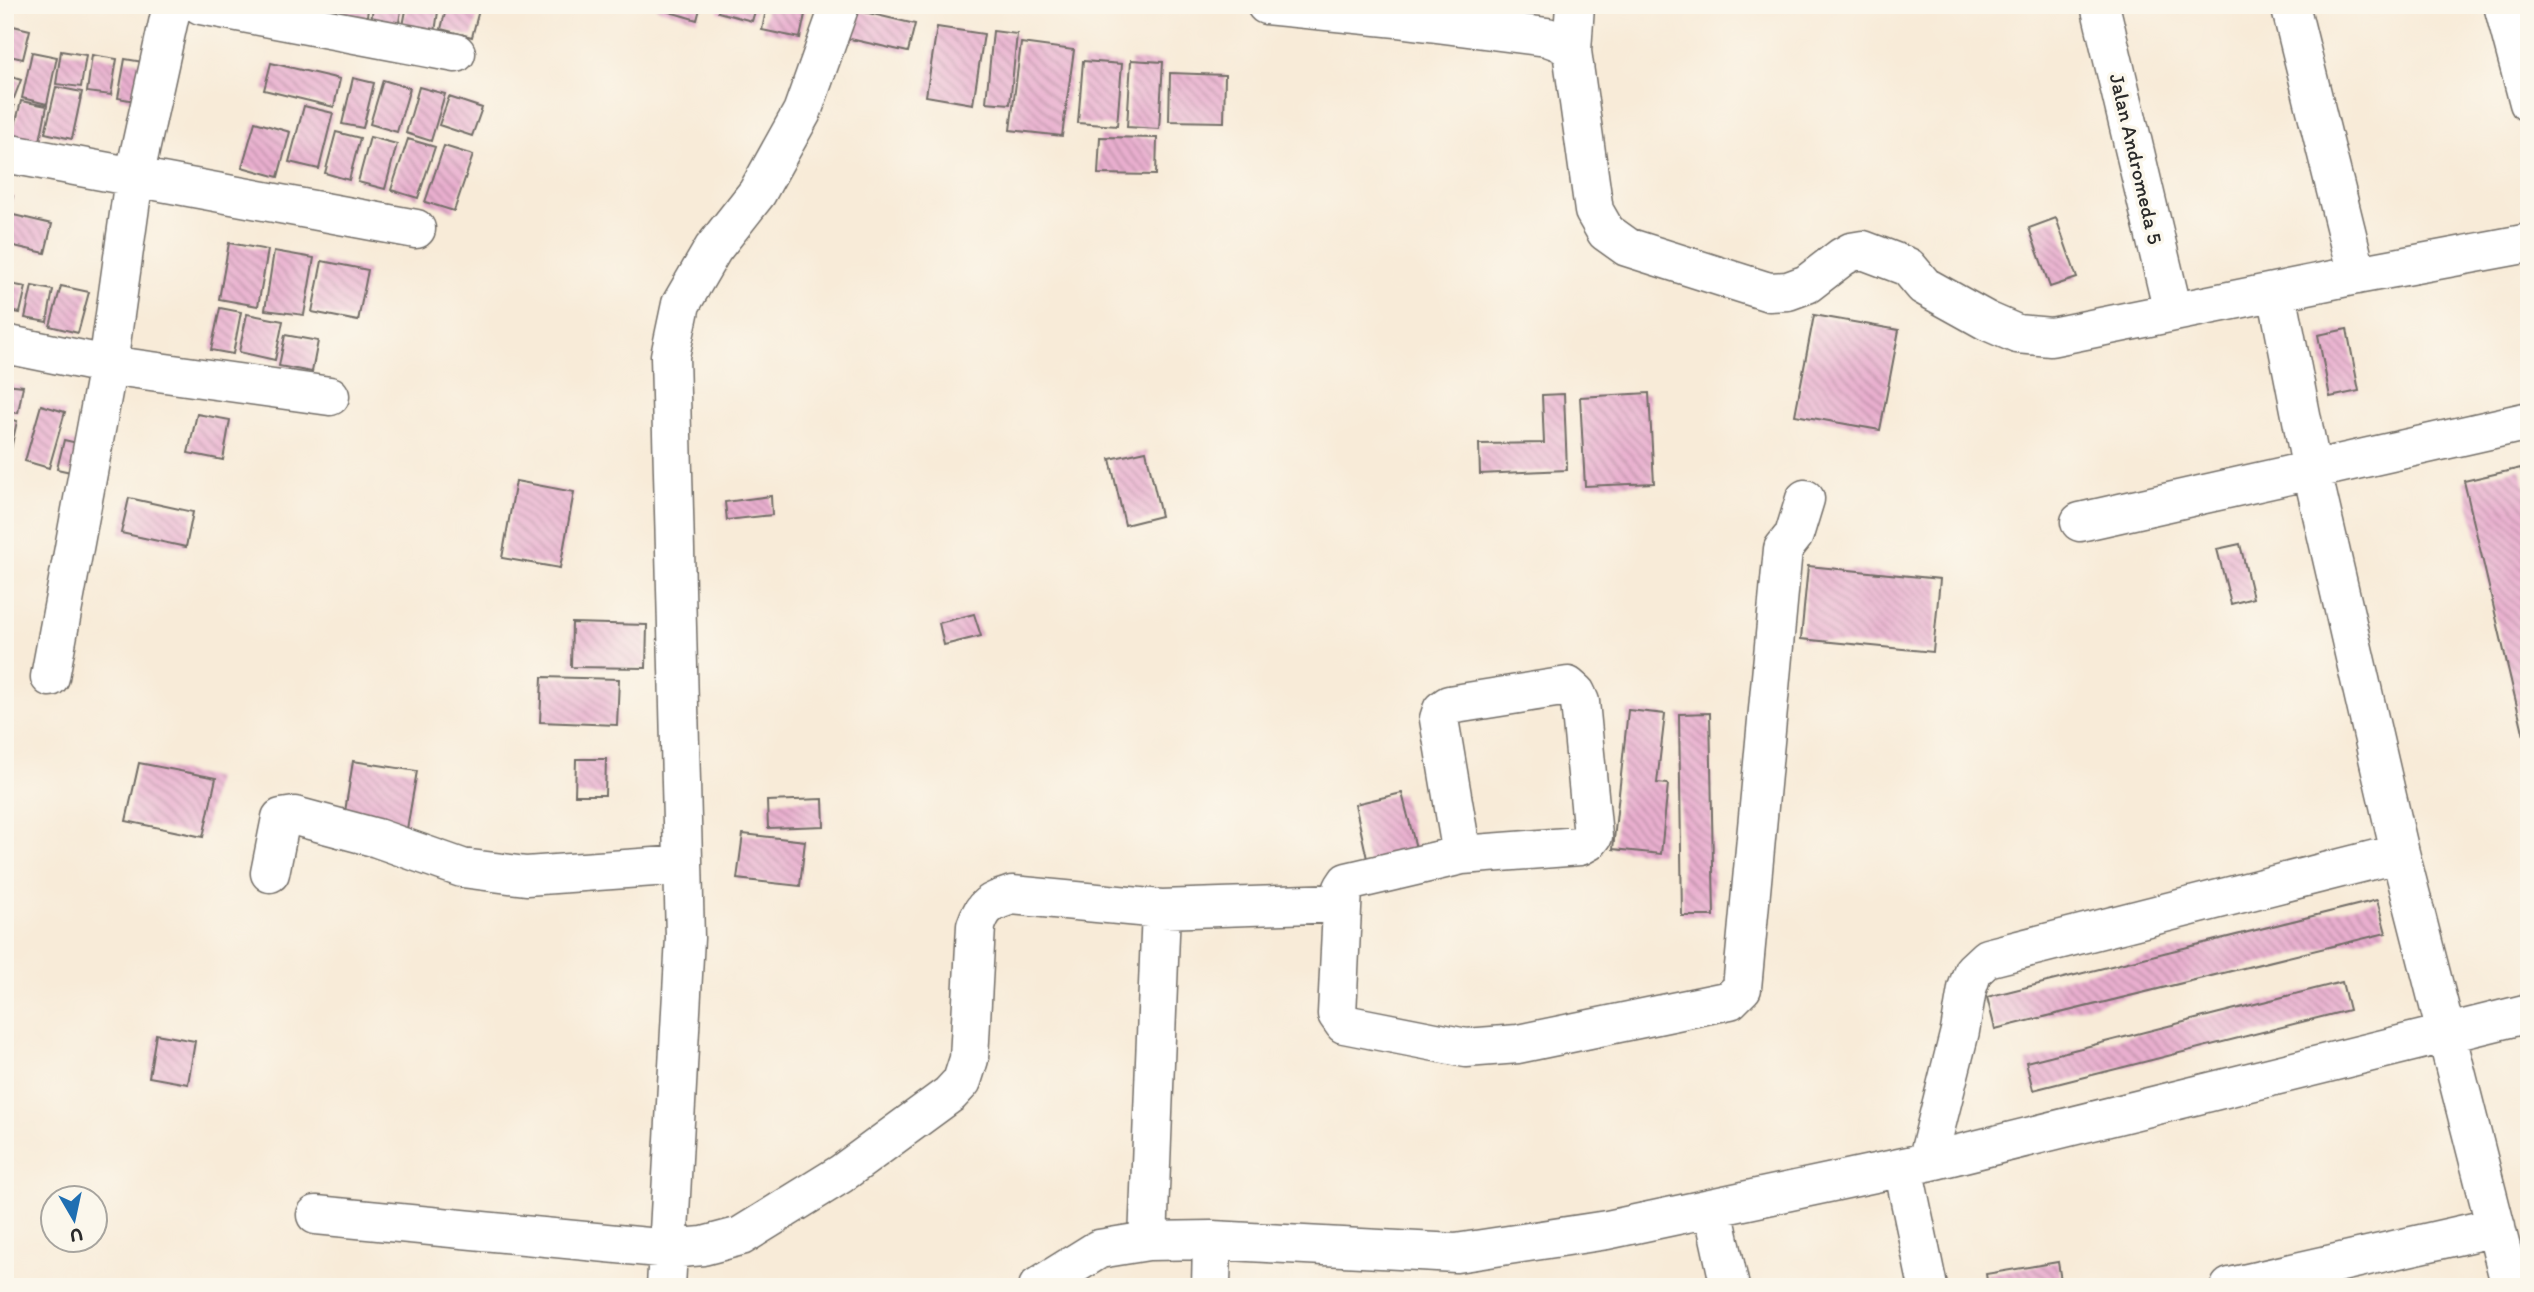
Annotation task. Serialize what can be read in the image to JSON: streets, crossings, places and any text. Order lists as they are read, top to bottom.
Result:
{
  "streets": {
    "street": ["Jalan Andromeda 5"]
  },
  "north": "bottom"
}
